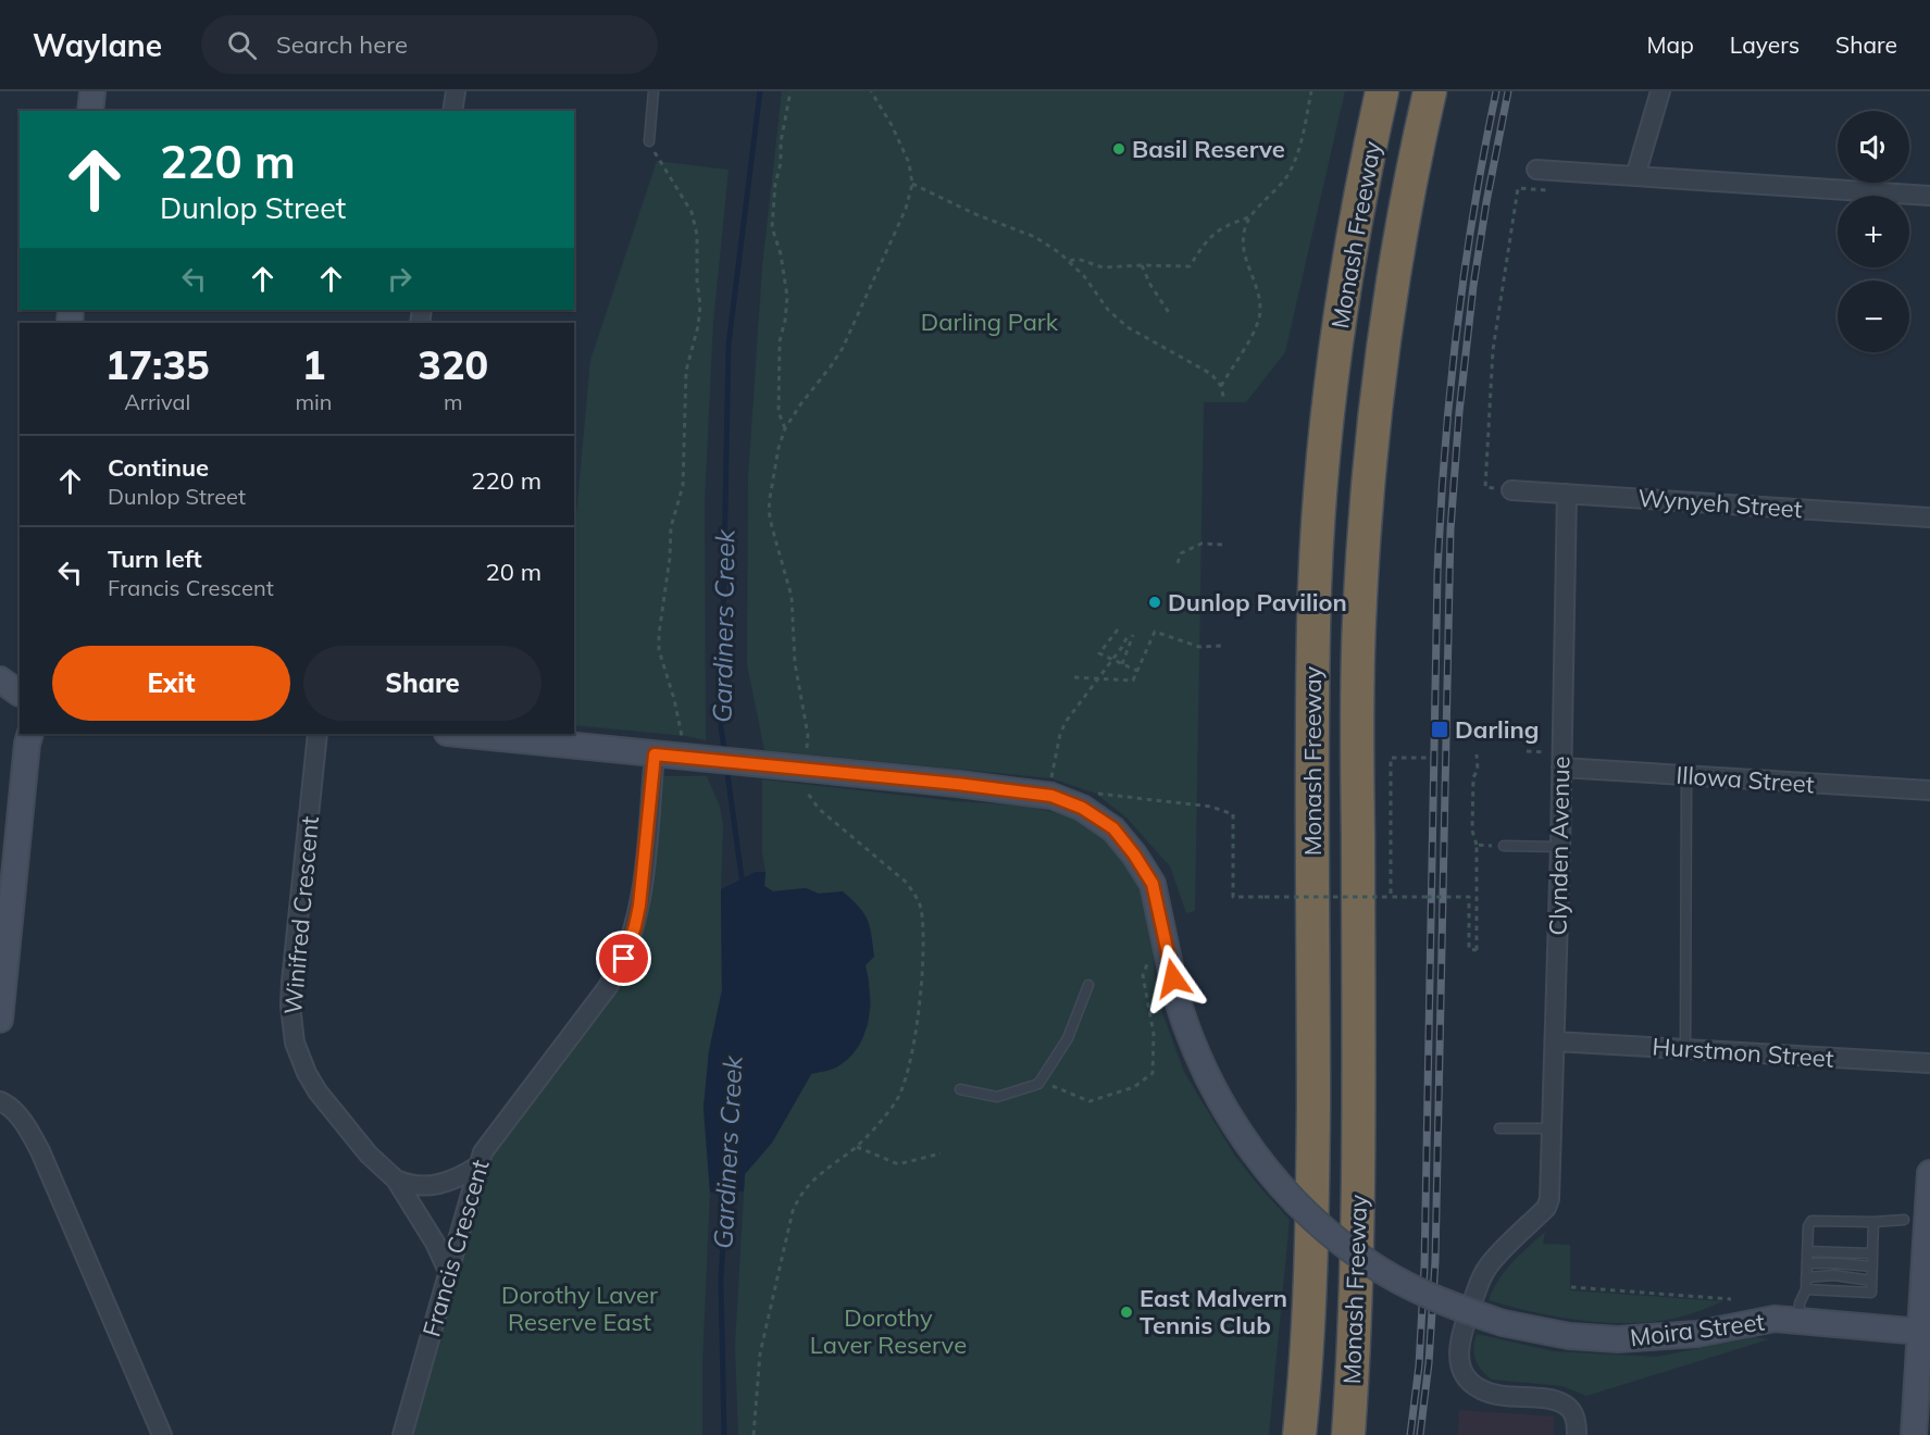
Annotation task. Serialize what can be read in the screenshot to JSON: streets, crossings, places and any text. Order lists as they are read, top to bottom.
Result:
{
  "streets": {
    "highway": ["Monash Freeway"],
    "main road": ["Moira Street"],
    "street": [
      "Wynyeh Street",
      "Illowa Street",
      "Clynden Avenue",
      "Winifred Crescent",
      "Hurstmon Street",
      "Francis Crescent"
    ]
  },
  "crossings": [
    ["Wynyeh Street", "Clynden Avenue"],
    ["Illowa Street", "Clynden Avenue"],
    ["Clynden Avenue", "Hurstmon Street"],
    ["Winifred Crescent", "Francis Crescent"],
    ["Francis Crescent", "Moira Street"]
  ],
  "water": ["Gardiners Creek"],
  "parks": ["Darling Park", "Dorothy Laver Reserve East", "Dorothy Laver Reserve"],
  "places": {
    "other": ["Basil Reserve", "Dunlop Pavilion", "East Malvern Tennis Club"],
    "transit": ["Darling"]
  },
  "page": {
    "header": "Waylane",
    "search": "Search here",
    "nav": ["Map", "Layers", "Share"],
    "map_buttons": ["+", "−"],
    "turn": ["220 m", "Dunlop Street"],
    "eta": [
      "17:35",
      "Arrival",
      "1",
      "min",
      "320",
      "m"
    ],
    "list": [
      {
        "name": "Continue",
        "note": "Dunlop Street",
        "value": "220 m"
      },
      {
        "name": "Turn left",
        "note": "Francis Crescent",
        "value": "20 m"
      }
    ],
    "buttons": ["Exit", "Share"]
  }
}
